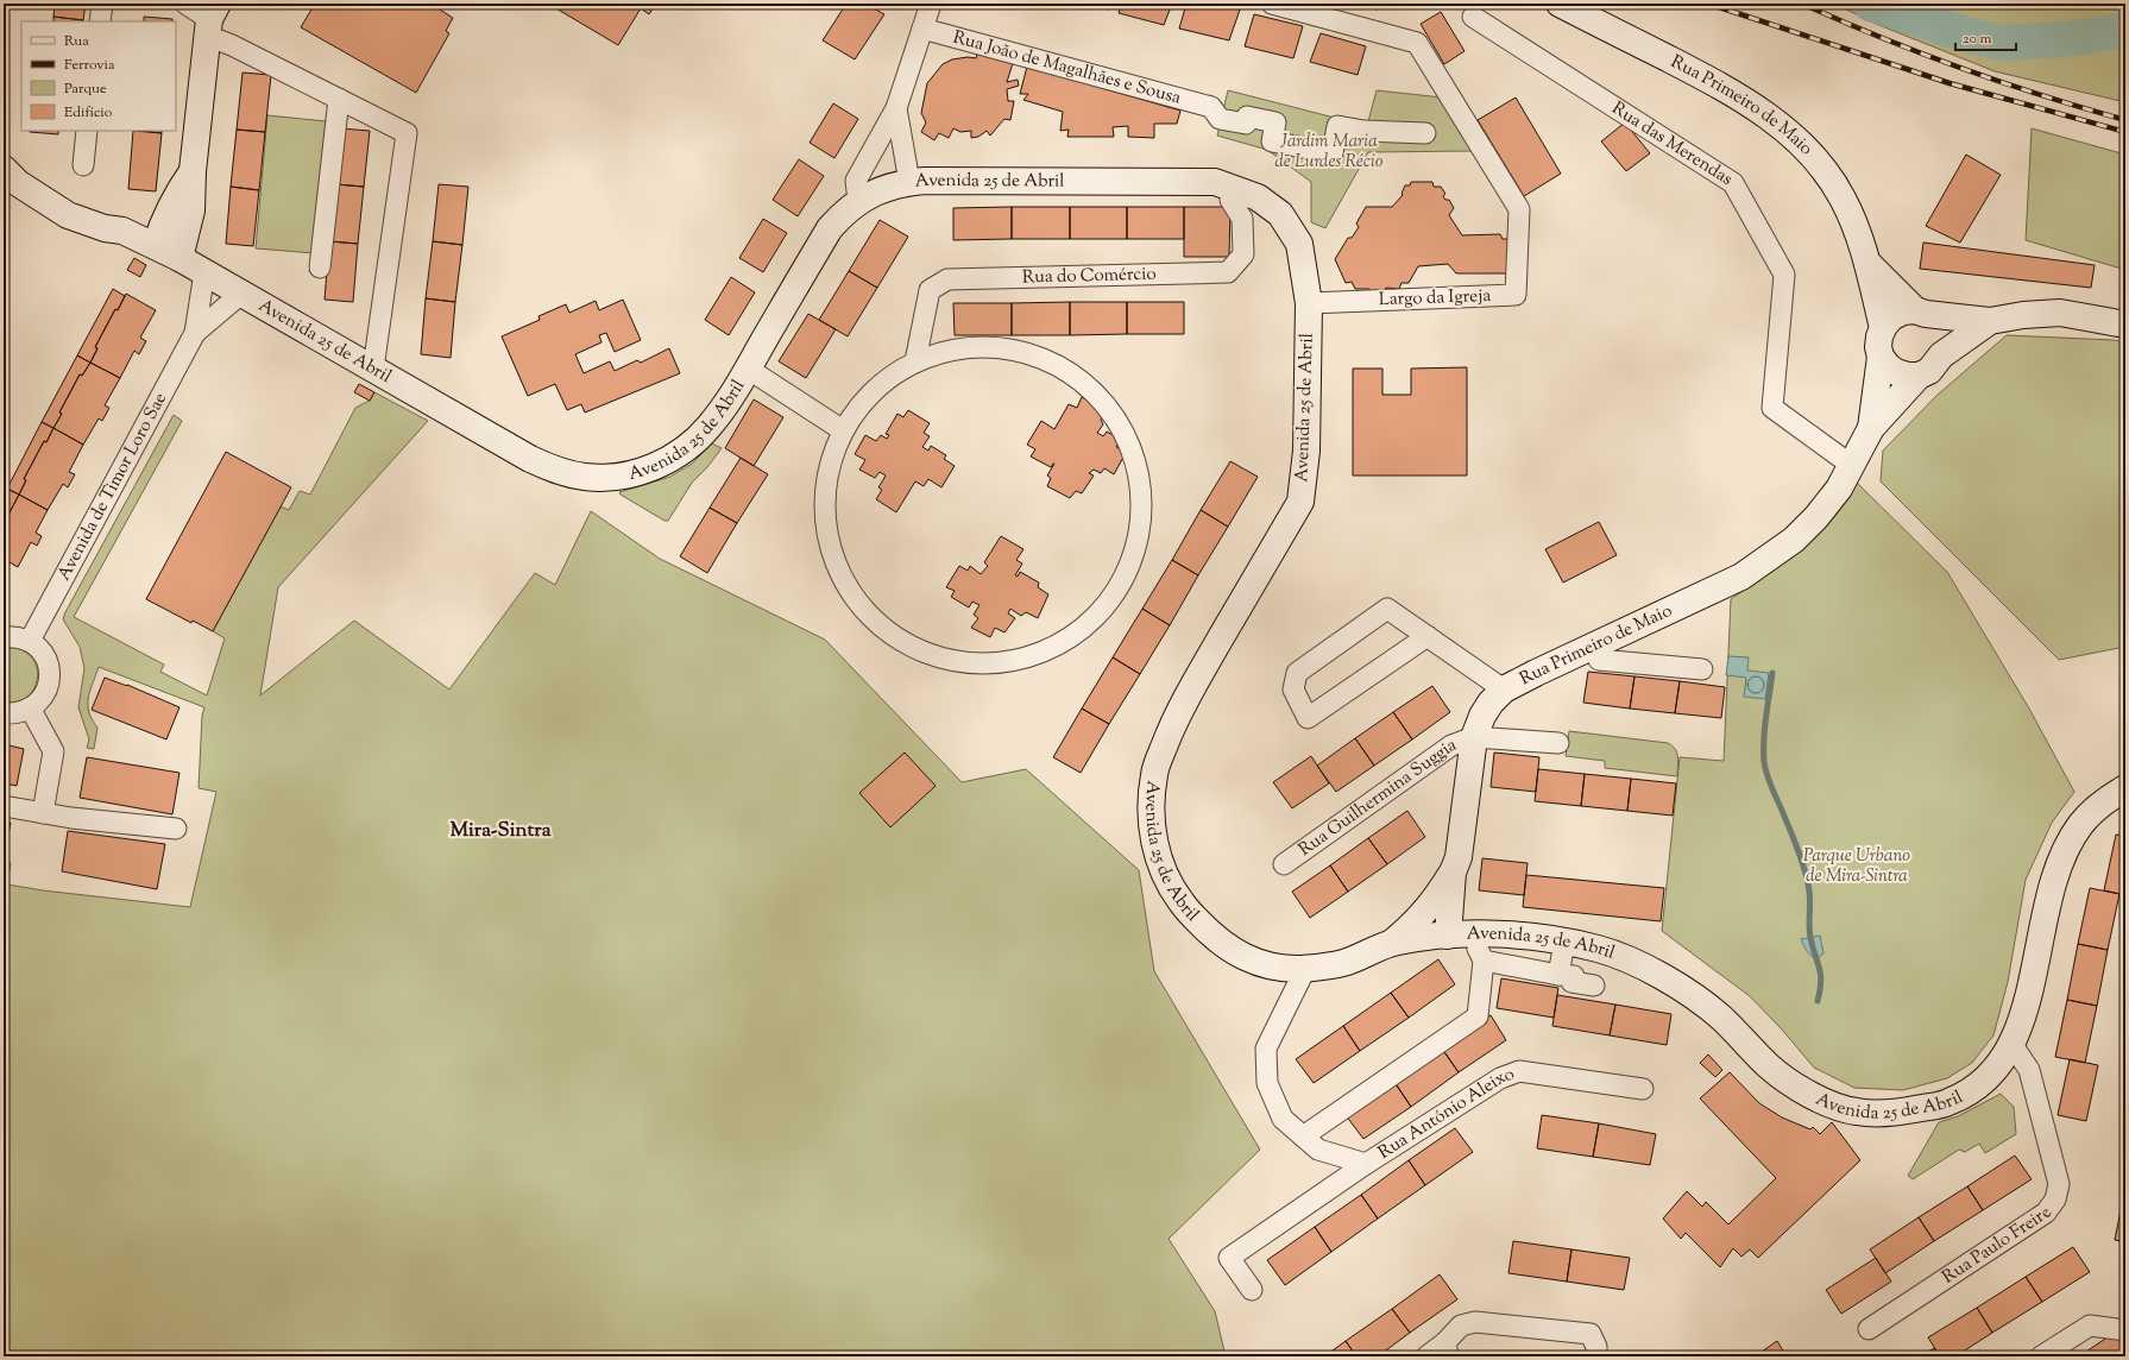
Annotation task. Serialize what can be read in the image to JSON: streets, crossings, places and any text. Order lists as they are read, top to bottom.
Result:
{
  "streets": {
    "street": [
      "Rua João de Magalhães e Sousa",
      "Rua Primeiro de Maio",
      "Rua das Merendas",
      "Avenida 25 de Abril",
      "Rua do Comércio",
      "Largo da Igreja",
      "Avenida de Timor Loro Sae",
      "Rua Guilhermina Suggia",
      "Rua António Aleixo",
      "Rua Paulo Freire"
    ]
  },
  "crossings": [
    ["Rua Primeiro de Maio", "Rua das Merendas"],
    ["Rua Primeiro de Maio", "Avenida 25 de Abril"],
    ["Rua Primeiro de Maio", "Rua Guilhermina Suggia"],
    ["Avenida 25 de Abril", "Rua do Comércio"],
    ["Avenida 25 de Abril", "Largo da Igreja"],
    ["Avenida 25 de Abril", "Avenida de Timor Loro Sae"],
    ["Avenida 25 de Abril", "Rua António Aleixo"],
    ["Avenida 25 de Abril", "Rua Paulo Freire"]
  ],
  "districts": ["Mira-Sintra"],
  "parks": ["Jardim Maria de Lurdes Récio", "Parque Urbano de Mira-Sintra"],
  "legend": [
    "Rua",
    "Ferrovia",
    "Parque",
    "Edifício"
  ],
  "scale_bar": "20 m"
}
